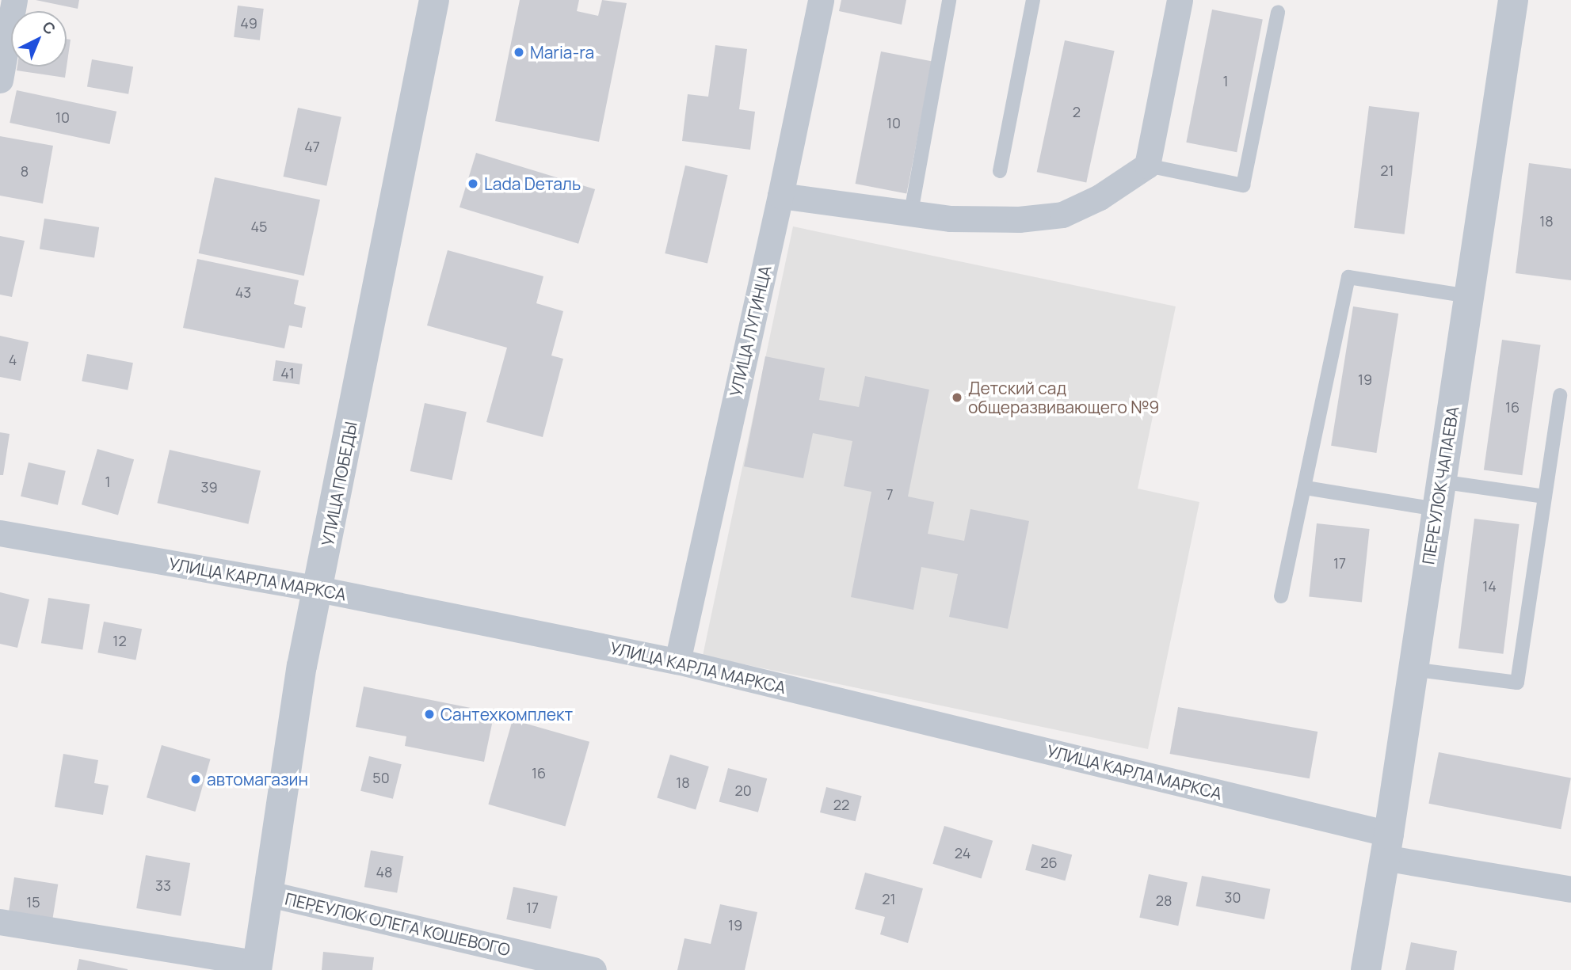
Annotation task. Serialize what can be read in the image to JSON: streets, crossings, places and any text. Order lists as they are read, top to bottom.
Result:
{
  "streets": {
    "street": [
      "УЛИЦА ЛУГИНЦА",
      "УЛИЦА ПОБЕДЫ",
      "ПЕРЕУЛОК ЧАПАЕВА",
      "УЛИЦА КАРЛА МАРКСА",
      "ПЕРЕУЛОК ОЛЕГА КОШЕВОГО"
    ]
  },
  "crossings": [
    ["УЛИЦА ЛУГИНЦА", "УЛИЦА КАРЛА МАРКСА"],
    ["УЛИЦА ПОБЕДЫ", "УЛИЦА КАРЛА МАРКСА"],
    ["УЛИЦА ПОБЕДЫ", "ПЕРЕУЛОК ОЛЕГА КОШЕВОГО"],
    ["ПЕРЕУЛОК ЧАПАЕВА", "УЛИЦА КАРЛА МАРКСА"]
  ],
  "places": [
    "Maria-ra",
    "Lada Dеталь",
    "Детский сад общеразвивающего №9",
    "Сантехкомплект",
    "автомагазин"
  ],
  "house_numbers": [
    "49",
    "1",
    "2",
    "10",
    "10",
    "47",
    "21",
    "8",
    "18",
    "45",
    "43",
    "4",
    "41",
    "19",
    "16",
    "1",
    "39",
    "7",
    "17",
    "14",
    "12",
    "16",
    "50",
    "18",
    "20",
    "22",
    "24",
    "26",
    "48",
    "33",
    "30",
    "21",
    "28",
    "15",
    "17",
    "19"
  ],
  "north": "top right"
}
